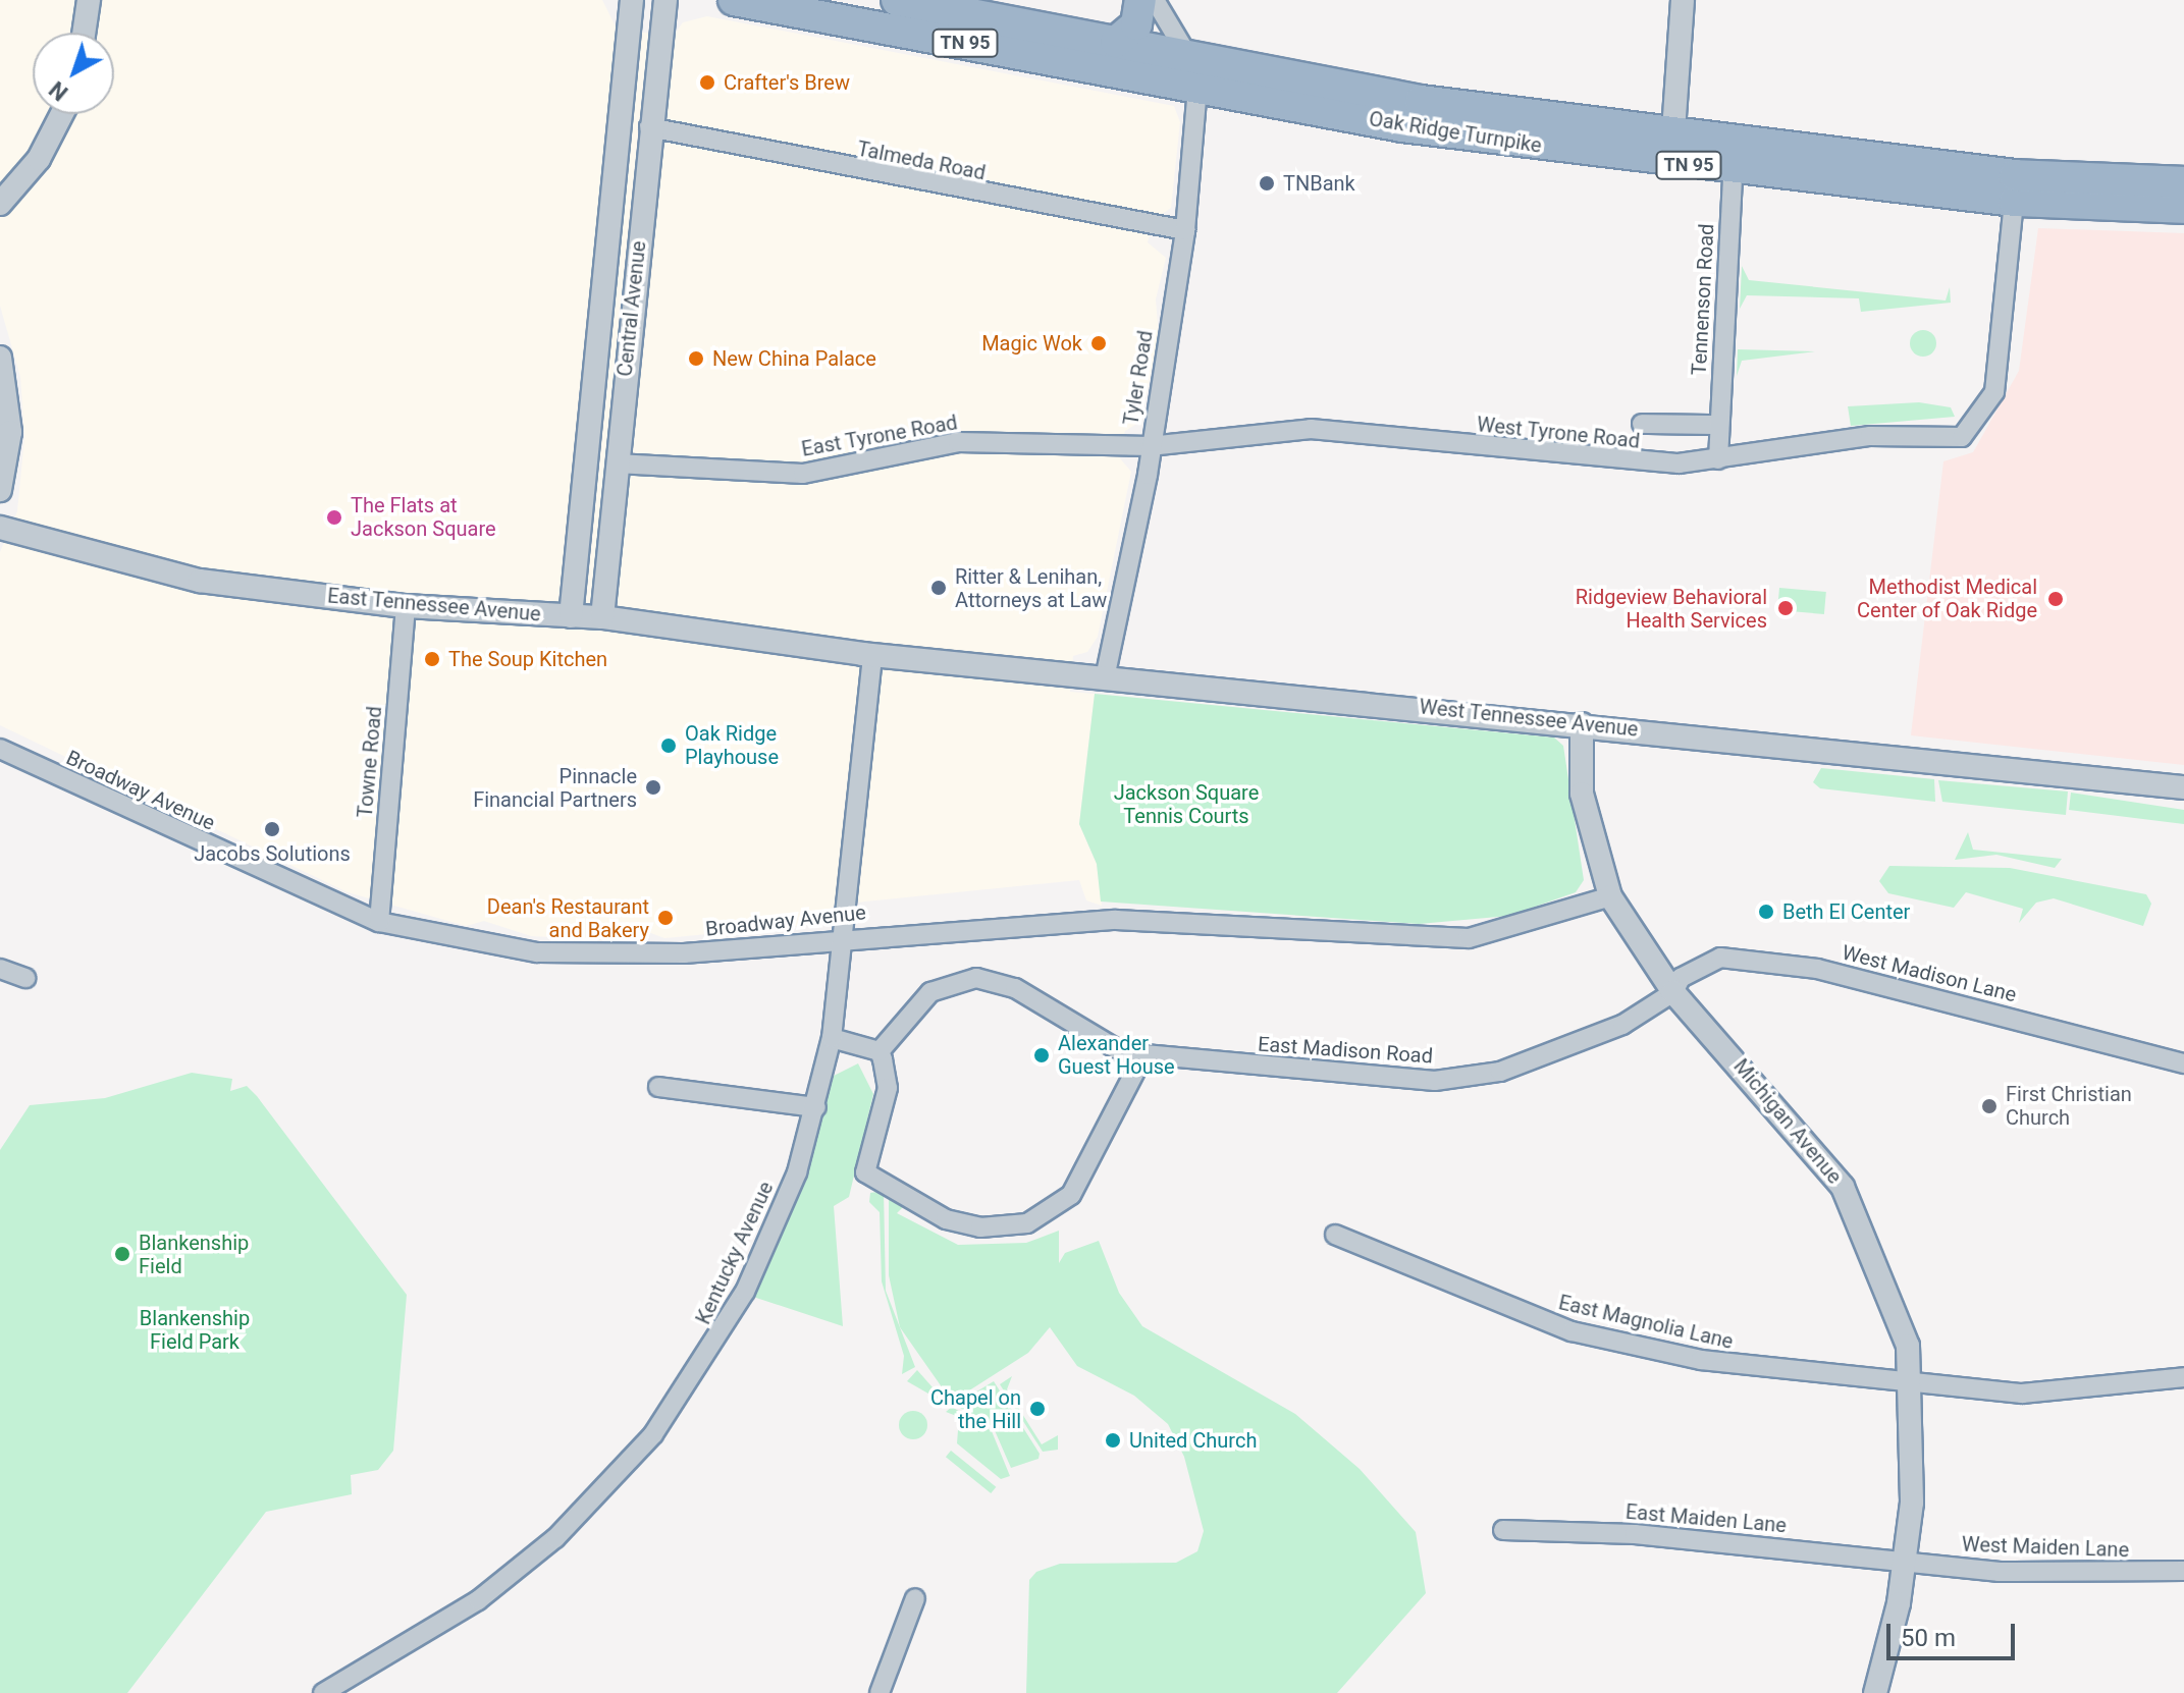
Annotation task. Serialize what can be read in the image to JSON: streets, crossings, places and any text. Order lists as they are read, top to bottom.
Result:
{
  "streets": {
    "highway": ["TN 95", "Oak Ridge Turnpike"],
    "street": [
      "Talmeda Road",
      "Tennenson Road",
      "Central Avenue",
      "Tyler Road",
      "West Tyrone Road",
      "East Tyrone Road",
      "East Tennessee Avenue",
      "West Tennessee Avenue",
      "Towne Road",
      "Broadway Avenue",
      "West Madison Lane",
      "East Madison Road",
      "Michigan Avenue",
      "Kentucky Avenue",
      "East Magnolia Lane",
      "East Maiden Lane",
      "West Maiden Lane"
    ]
  },
  "crossings": [
    ["Oak Ridge Turnpike", "Tennenson Road"],
    ["Oak Ridge Turnpike", "Tyler Road"],
    ["Oak Ridge Turnpike", "West Tyrone Road"],
    ["Talmeda Road", "Central Avenue"],
    ["Talmeda Road", "Tyler Road"],
    ["Tennenson Road", "West Tyrone Road"],
    ["Central Avenue", "East Tyrone Road"],
    ["Central Avenue", "East Tennessee Avenue"],
    ["Tyler Road", "West Tyrone Road"],
    ["Tyler Road", "East Tyrone Road"],
    ["Tyler Road", "West Tennessee Avenue"],
    ["West Tyrone Road", "East Tyrone Road"],
    ["East Tennessee Avenue", "West Tennessee Avenue"],
    ["East Tennessee Avenue", "Towne Road"],
    ["East Tennessee Avenue", "Kentucky Avenue"],
    ["West Tennessee Avenue", "Michigan Avenue"],
    ["West Tennessee Avenue", "Kentucky Avenue"],
    ["Towne Road", "Broadway Avenue"],
    ["Broadway Avenue", "Michigan Avenue"],
    ["Broadway Avenue", "Kentucky Avenue"],
    ["West Madison Lane", "East Madison Road"],
    ["West Madison Lane", "Michigan Avenue"],
    ["East Madison Road", "Michigan Avenue"],
    ["Michigan Avenue", "East Magnolia Lane"],
    ["Michigan Avenue", "East Maiden Lane"],
    ["Michigan Avenue", "West Maiden Lane"],
    ["East Maiden Lane", "West Maiden Lane"]
  ],
  "parks": ["Jackson Square Tennis Courts", "Blankenship Field Park"],
  "places": [
    "Crafter's Brew",
    "TNBank",
    "Magic Wok",
    "New China Palace",
    "The Flats at Jackson Square",
    "Ritter & Lenihan, Attorneys at Law",
    "Methodist Medical Center of Oak Ridge",
    "Ridgeview Behavioral Health Services",
    "The Soup Kitchen",
    "Oak Ridge Playhouse",
    "Pinnacle Financial Partners",
    "Jacobs Solutions",
    "Beth El Center",
    "Dean's Restaurant and Bakery",
    "Alexander Guest House",
    "First Christian Church",
    "Blankenship Field",
    "Chapel on the Hill",
    "United Church"
  ],
  "scale_bar": "50 m",
  "north": "bottom left"
}
